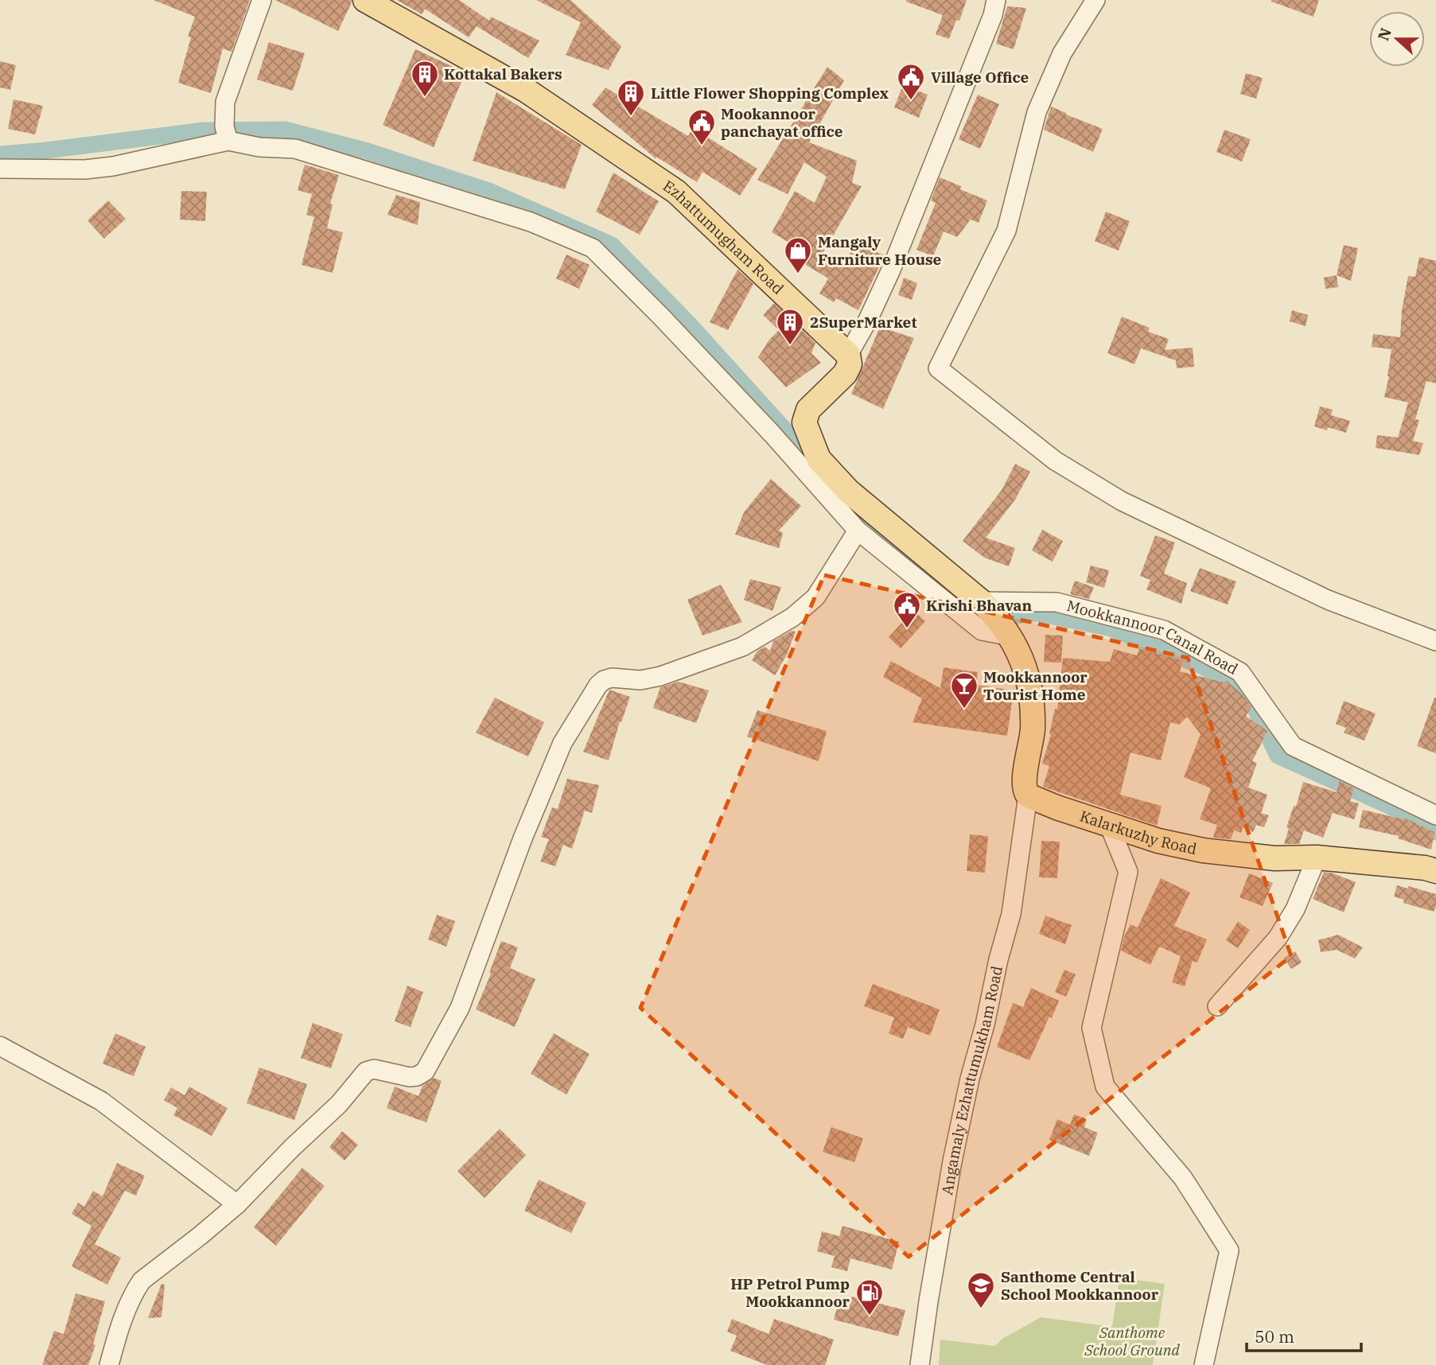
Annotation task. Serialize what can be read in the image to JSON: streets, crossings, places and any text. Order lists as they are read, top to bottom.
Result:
{
  "streets": {
    "main road": ["Ezhattumugham Road", "Kalarkuzhy Road"],
    "street": ["Mookkannoor Canal Road", "Angamaly Ezhattumukham Road"]
  },
  "crossings": [
    ["Kalarkuzhy Road", "Angamaly Ezhattumukham Road"]
  ],
  "parks": ["Santhome School Ground"],
  "places": {
    "building": ["Kottakal Bakers", "Little Flower Shopping Complex", "2SuperMarket"],
    "public building": ["Village Office", "Mookannoor panchayat office", "Krishi Bhavan"],
    "shop": ["Mangaly Furniture House"],
    "bar": ["Mookkannoor Tourist Home"],
    "school or university": ["Santhome Central School Mookkannoor"],
    "fuel station": ["HP Petrol Pump Mookkannoor"]
  },
  "scale_bar": "50 m",
  "north": "left"
}
